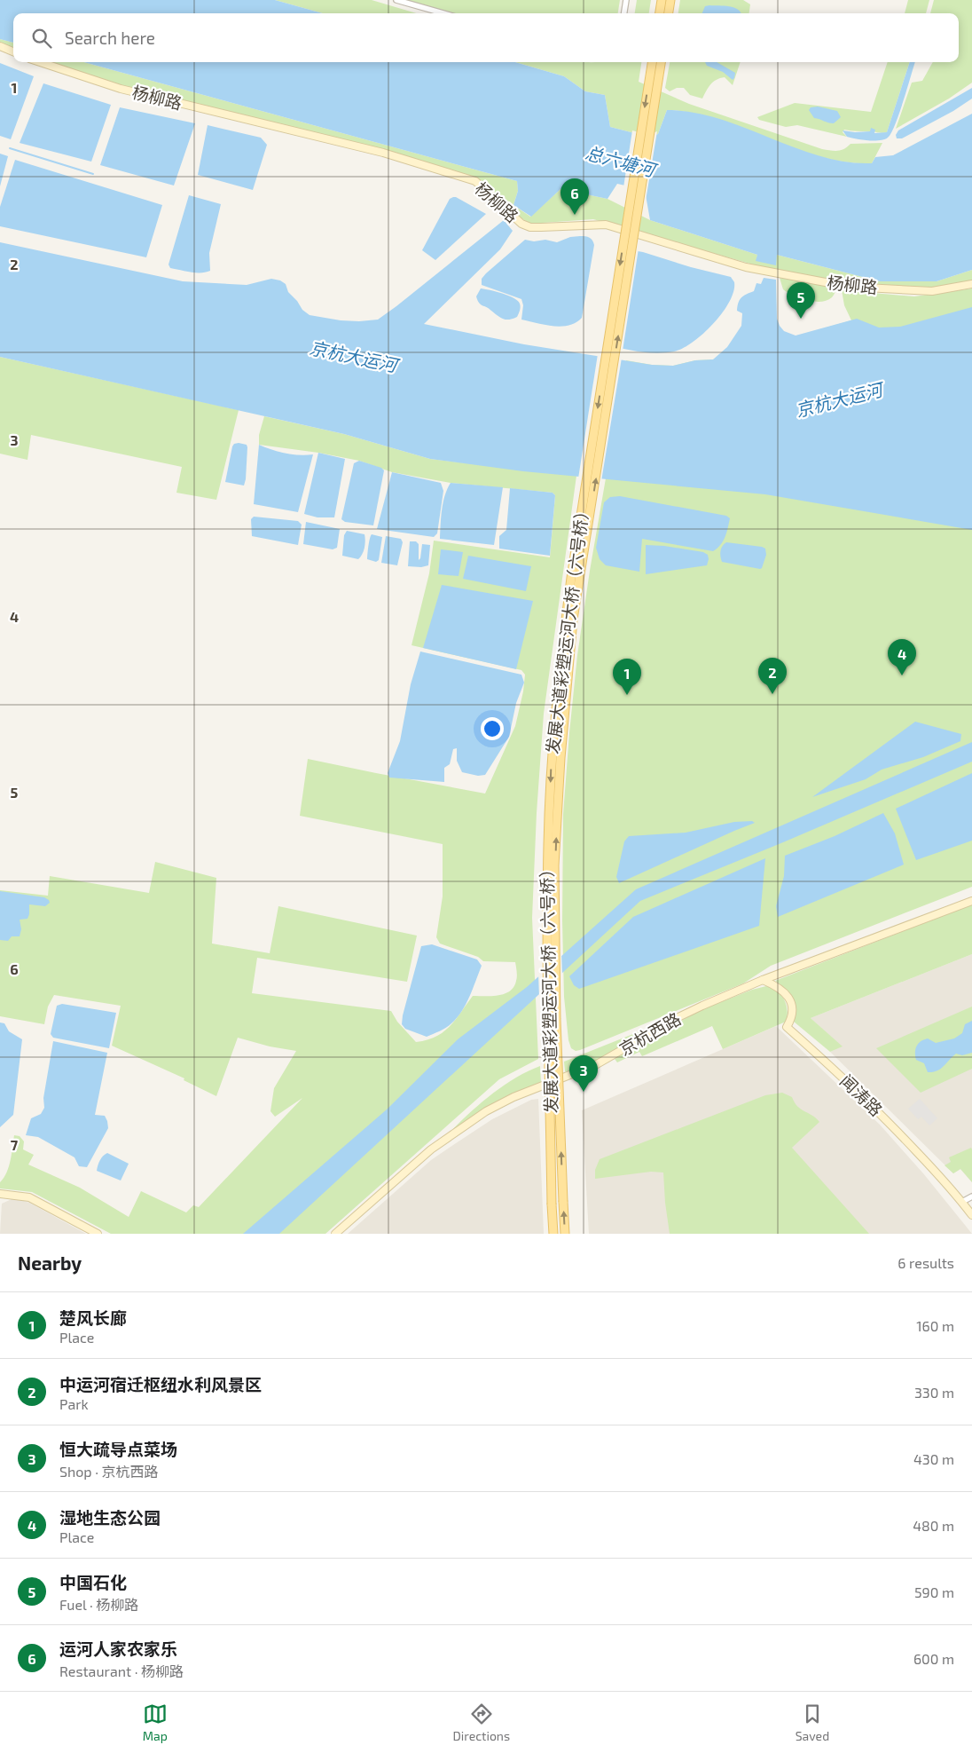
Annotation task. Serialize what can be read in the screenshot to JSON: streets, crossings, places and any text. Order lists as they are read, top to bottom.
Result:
{
  "streets": {
    "main road": ["发展大道彩塑运河大桥（六号桥）"],
    "street": ["杨柳路", "京杭西路", "闻涛路"]
  },
  "crossings": [
    ["京杭西路", "闻涛路"]
  ],
  "water": ["总六塘河", "京杭大运河"],
  "page": {
    "search": "Search here",
    "pins": [
      "6",
      "5",
      "4",
      "2",
      "1",
      "3"
    ],
    "heading": ["Nearby", "6 results"],
    "list": [
      {
        "mark": "1",
        "name": "楚风长廊",
        "note": "Place",
        "value": "160 m"
      },
      {
        "mark": "2",
        "name": "中运河宿迁枢纽水利风景区",
        "note": "Park",
        "value": "330 m"
      },
      {
        "mark": "3",
        "name": "恒大疏导点菜场",
        "note": "Shop · 京杭西路",
        "value": "430 m"
      },
      {
        "mark": "4",
        "name": "湿地生态公园",
        "note": "Place",
        "value": "480 m"
      },
      {
        "mark": "5",
        "name": "中国石化",
        "note": "Fuel · 杨柳路",
        "value": "590 m"
      },
      {
        "mark": "6",
        "name": "运河人家农家乐",
        "note": "Restaurant · 杨柳路",
        "value": "600 m"
      }
    ],
    "nav": ["Map", "Directions", "Saved"]
  },
  "grid": {
    "rows": [
      "1",
      "2",
      "3",
      "4",
      "5",
      "6",
      "7"
    ]
  }
}
